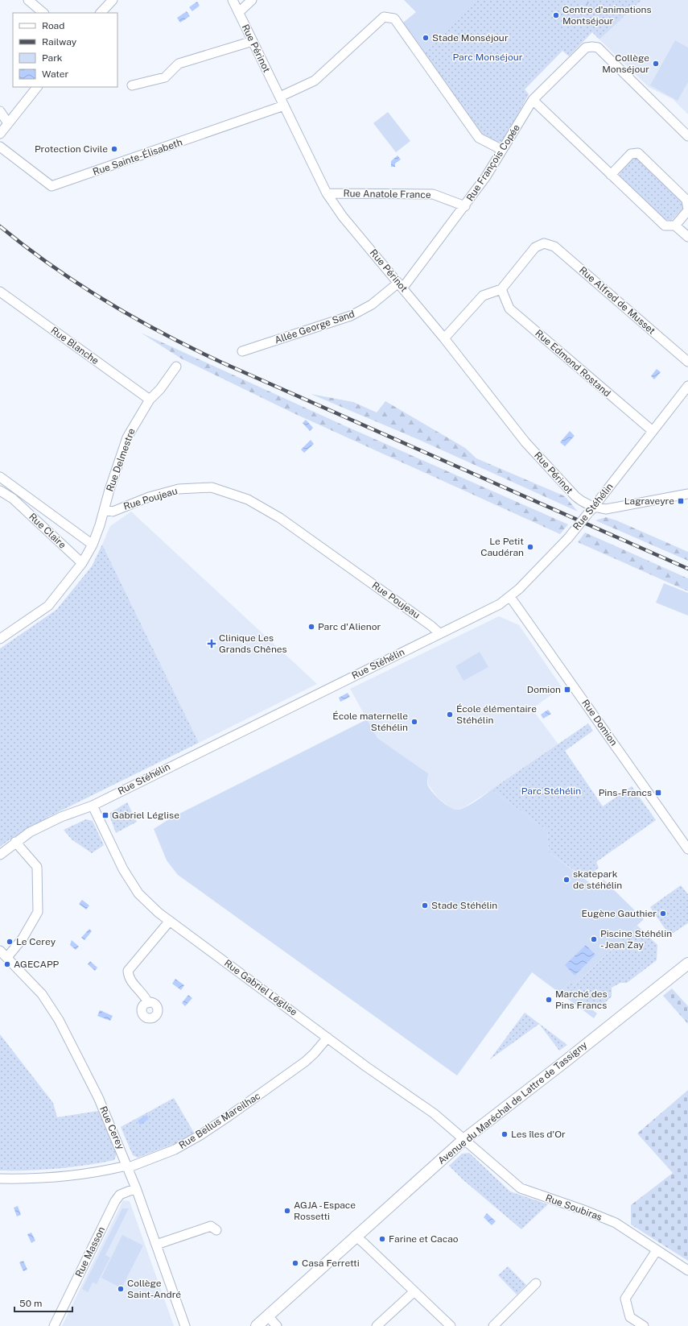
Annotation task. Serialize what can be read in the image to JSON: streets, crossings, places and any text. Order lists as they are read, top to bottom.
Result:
{
  "streets": {
    "main road": ["Avenue du Maréchal de Lattre de Tassigny"],
    "street": [
      "Rue Périnot",
      "Rue Sainte-Élisabeth",
      "Rue François Copée",
      "Rue Anatole France",
      "Rue Alfred de Musset",
      "Allée George Sand",
      "Rue Blanche",
      "Rue Edmond Rostand",
      "Rue Delmestre",
      "Rue Poujeau",
      "Rue Stéhélin",
      "Rue Claire",
      "Rue Domion",
      "Rue Gabriel Léglise",
      "Rue Bellus Mareilhac",
      "Rue Cerey",
      "Rue Soubiras",
      "Rue Masson"
    ]
  },
  "crossings": [
    ["Rue Périnot", "Rue Sainte-Élisabeth"],
    ["Rue Périnot", "Rue François Copée"],
    ["Rue Périnot", "Rue Anatole France"],
    ["Rue Périnot", "Allée George Sand"],
    ["Rue Périnot", "Rue Stéhélin"],
    ["Rue François Copée", "Rue Anatole France"],
    ["Rue François Copée", "Allée George Sand"],
    ["Rue Alfred de Musset", "Rue Edmond Rostand"],
    ["Rue Blanche", "Rue Delmestre"],
    ["Rue Edmond Rostand", "Rue Stéhélin"],
    ["Rue Delmestre", "Rue Poujeau"],
    ["Rue Poujeau", "Rue Stéhélin"],
    ["Rue Stéhélin", "Rue Domion"],
    ["Rue Stéhélin", "Rue Gabriel Léglise"],
    ["Rue Gabriel Léglise", "Avenue du Maréchal de Lattre de Tassigny"],
    ["Rue Gabriel Léglise", "Rue Bellus Mareilhac"],
    ["Rue Gabriel Léglise", "Rue Soubiras"],
    ["Avenue du Maréchal de Lattre de Tassigny", "Rue Soubiras"],
    ["Rue Bellus Mareilhac", "Rue Cerey"],
    ["Rue Cerey", "Rue Masson"]
  ],
  "parks": ["Parc Monséjour", "Parc Stéhélin"],
  "places": {
    "other": [
      "Centre d'animations Montséjour",
      "Stade Monséjour",
      "Collège Monséjour",
      "Protection Civile",
      "Le Petit Caudéran",
      "Parc d'Alienor",
      "École élémentaire Stéhélin",
      "École maternelle Stéhélin",
      "skatepark de stéhélin",
      "Stade Stéhélin",
      "Eugène Gauthier",
      "Piscine Stéhélin - Jean Zay",
      "Le Cerey",
      "AGECAPP",
      "Marché des Pins Francs",
      "Les îles d'Or",
      "AGJA - Espace Rossetti",
      "Farine et Cacao",
      "Casa Ferretti",
      "Collège Saint-André"
    ],
    "transit": [
      "Lagraveyre",
      "Domion",
      "Pins-Francs",
      "Gabriel Léglise"
    ],
    "health": ["Clinique Les Grands Chênes"]
  },
  "legend": [
    "Road",
    "Railway",
    "Park",
    "Water"
  ],
  "scale_bar": "50 m"
}
